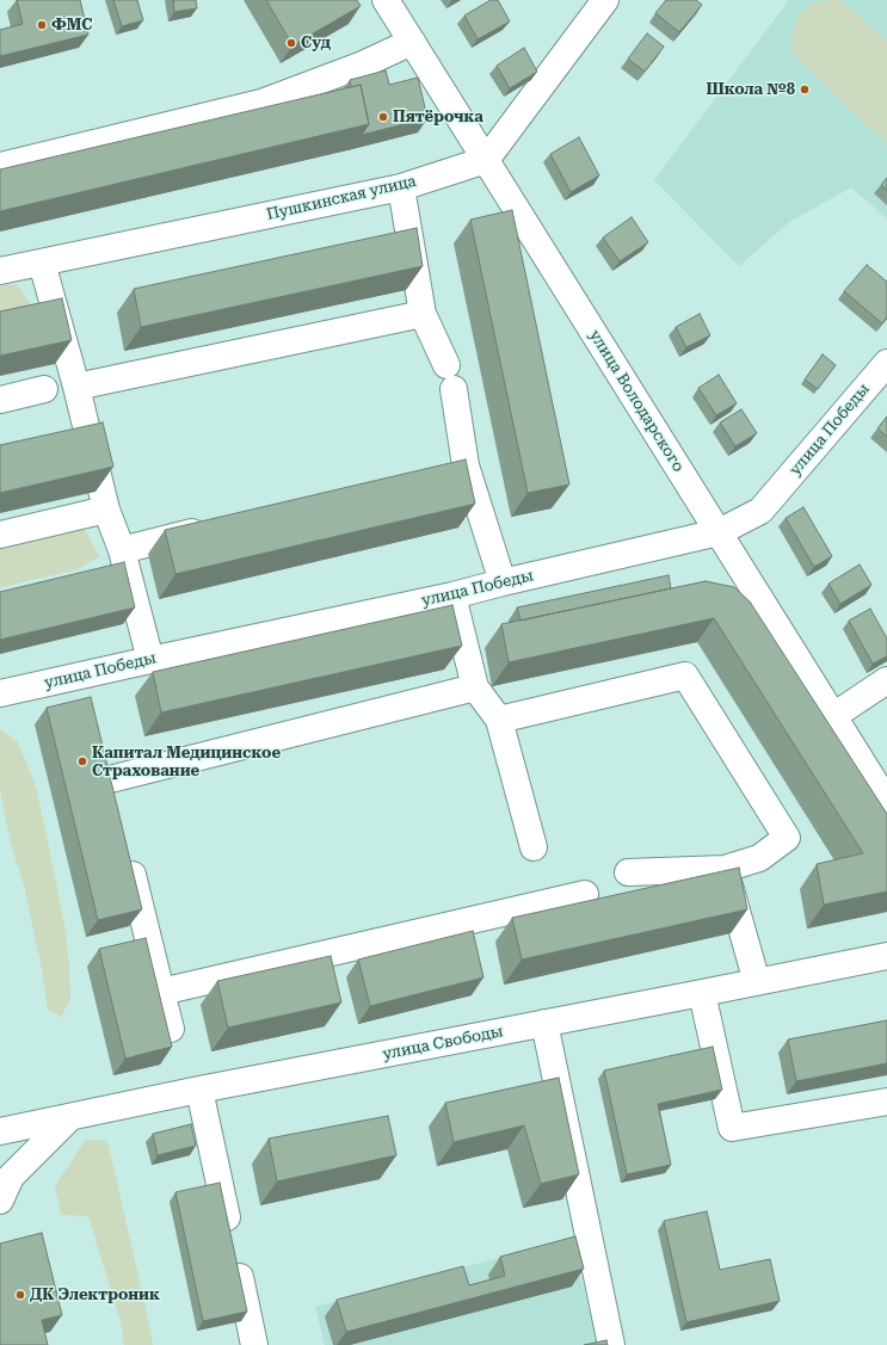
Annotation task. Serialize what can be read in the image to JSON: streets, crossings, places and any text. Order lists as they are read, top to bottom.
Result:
{
  "streets": {
    "street": [
      "Пушкинская улица",
      "улица Володарского",
      "улица Победы",
      "улица Свободы"
    ]
  },
  "crossings": [
    ["Пушкинская улица", "улица Володарского"],
    ["улица Володарского", "улица Победы"]
  ],
  "places": [
    "ФМС",
    "Суд",
    "Школа №8",
    "Пятёрочка",
    "Капитал Медицинское Страхование",
    "ДК Электроник"
  ]
}
